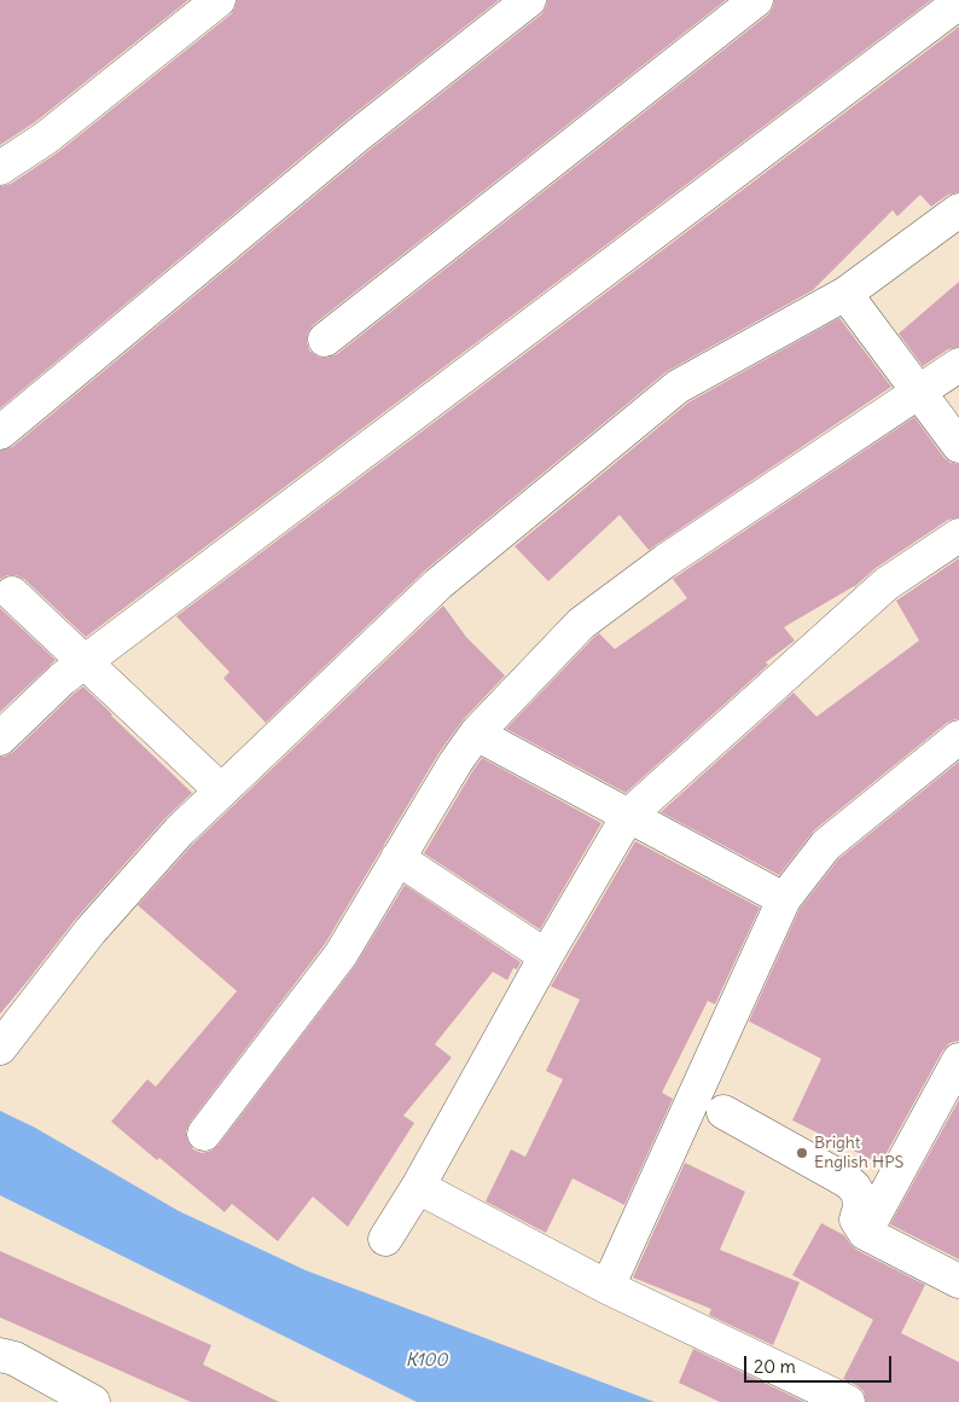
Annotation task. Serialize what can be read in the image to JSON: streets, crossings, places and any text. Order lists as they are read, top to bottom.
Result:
{
  "water": ["K100"],
  "places": ["Bright English HPS"],
  "scale_bar": "20 m"
}
